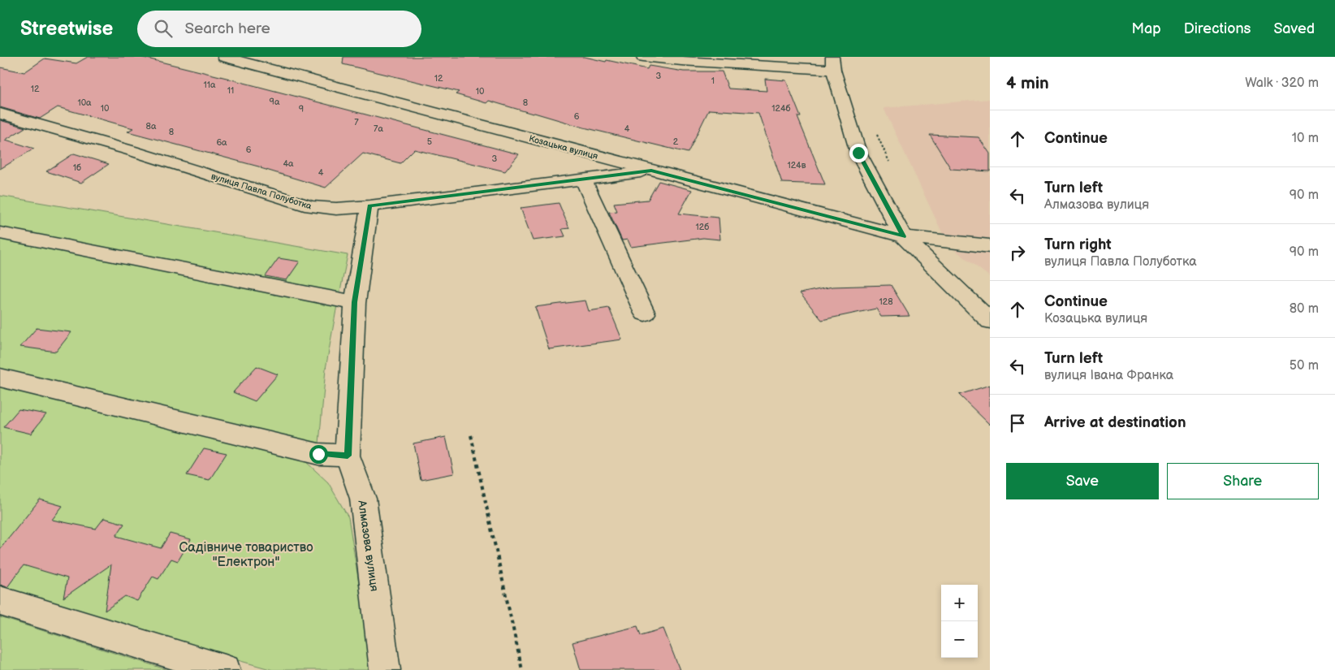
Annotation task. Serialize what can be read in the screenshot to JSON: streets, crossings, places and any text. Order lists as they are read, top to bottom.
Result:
{
  "streets": {
    "street": ["Козацька вулиця", "вулиця Павла Полуботка", "Алмазова вулиця"]
  },
  "crossings": [
    ["Козацька вулиця", "вулиця Павла Полуботка"],
    ["вулиця Павла Полуботка", "Алмазова вулиця"]
  ],
  "parks": ["Садівниче товариство \"Електрон\""],
  "house_numbers": [
    "3",
    "12",
    "1",
    "11а",
    "12",
    "11",
    "10",
    "9а",
    "10а",
    "8",
    "10",
    "124б",
    "9",
    "6",
    "7",
    "8а",
    "7а",
    "4",
    "8",
    "5",
    "2",
    "6а",
    "6",
    "3",
    "4а",
    "124в",
    "1б",
    "4",
    "12б",
    "128"
  ],
  "page": {
    "header": "Streetwise",
    "search": "Search here",
    "nav": ["Map", "Directions", "Saved"],
    "heading": ["4 min", "Walk · 320 m"],
    "list": [
      ["Continue", "10 m"],
      ["Turn left", "Алмазова вулиця", "90 m"],
      ["Turn right", "вулиця Павла Полуботка", "90 m"],
      ["Continue", "Козацька вулиця", "80 m"],
      ["Turn left", "вулиця Івана Франка", "50 m"],
      "Arrive at destination"
    ],
    "buttons": ["Save", "Share"],
    "map_buttons": ["+", "−"]
  }
}
